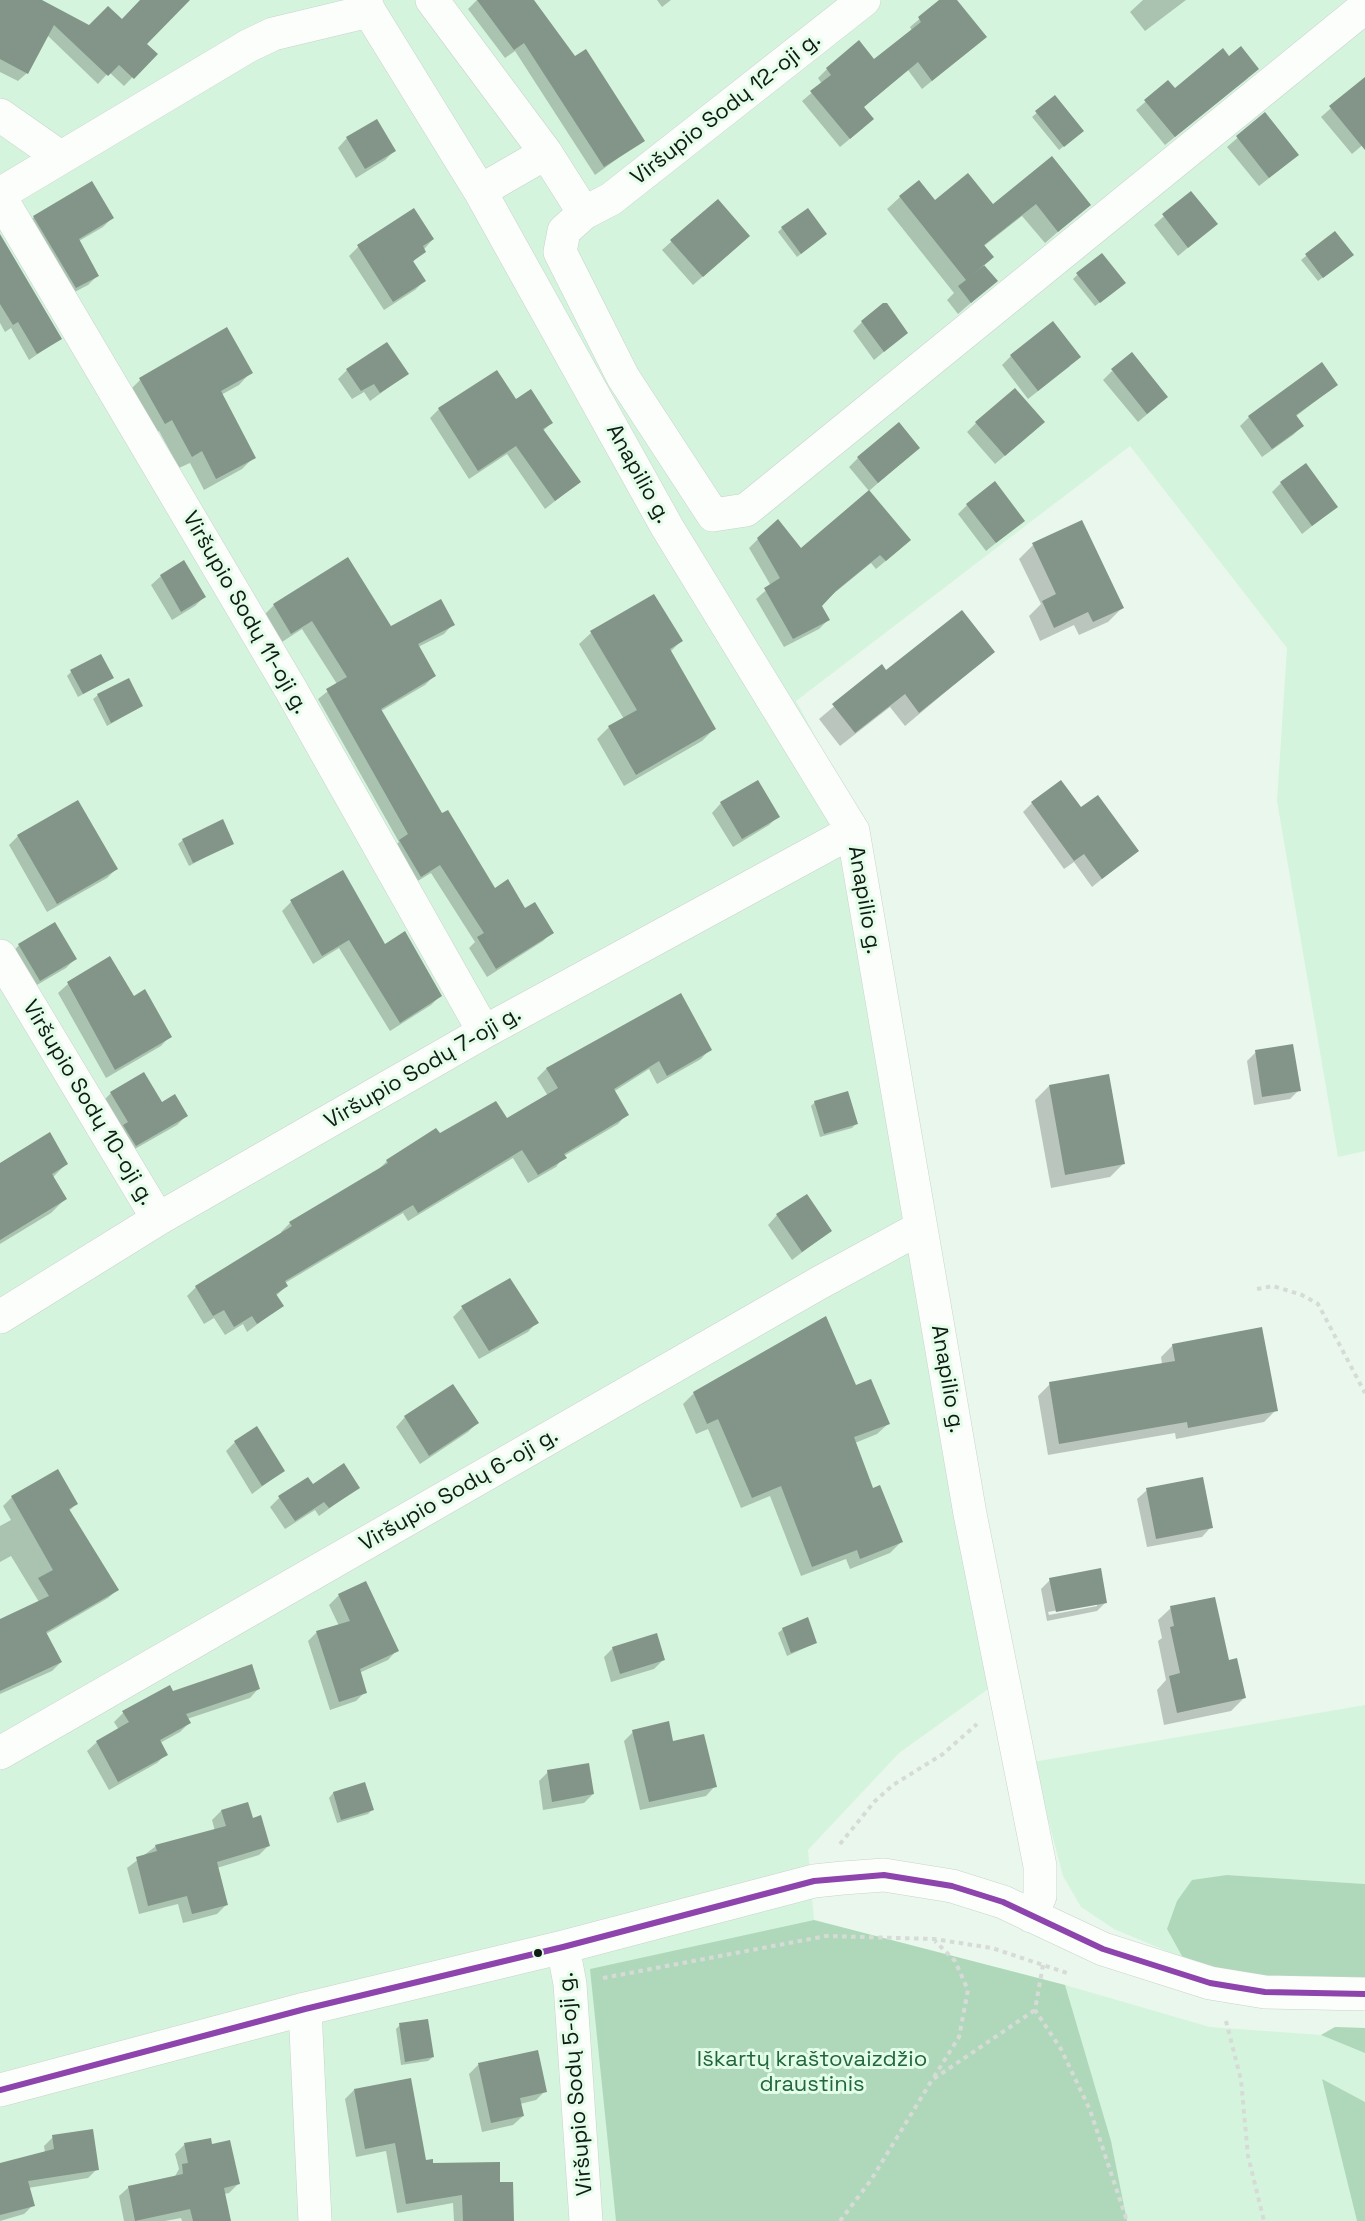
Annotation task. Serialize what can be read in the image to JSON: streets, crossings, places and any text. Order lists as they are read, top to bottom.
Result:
{
  "streets": {
    "street": [
      "Viršupio Sodų 12-oji g.",
      "Anapilio g.",
      "Viršupio Sodų 11-oji g.",
      "Viršupio Sodų 7-oji g.",
      "Viršupio Sodų 10-oji g.",
      "Viršupio Sodų 6-oji g.",
      "Viršupio Sodų 5-oji g."
    ]
  },
  "crossings": [
    ["Anapilio g.", "Viršupio Sodų 7-oji g."],
    ["Anapilio g.", "Viršupio Sodų 6-oji g."],
    ["Viršupio Sodų 11-oji g.", "Viršupio Sodų 7-oji g."],
    ["Viršupio Sodų 7-oji g.", "Viršupio Sodų 10-oji g."]
  ],
  "parks": ["Iškartų kraštovaizdžio draustinis"]
}
